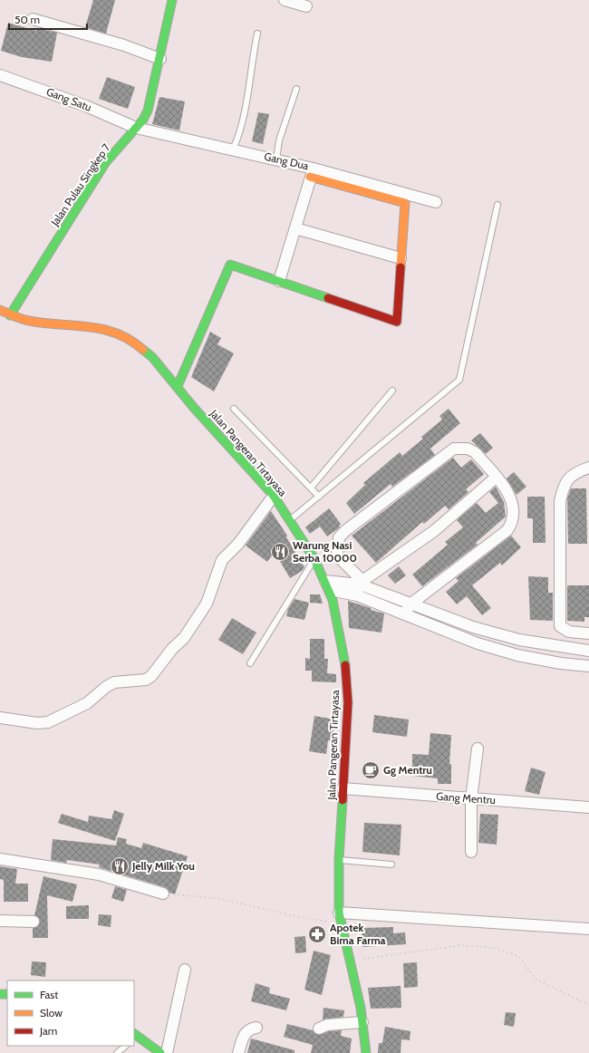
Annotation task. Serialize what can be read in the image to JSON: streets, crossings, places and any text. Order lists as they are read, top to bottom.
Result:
{
  "streets": {
    "street": [
      "Gang Satu",
      "Gang Dua",
      "Jalan Pulau Singkep 7",
      "Jalan Pangeran Tirtayasa",
      "Gang Mentru"
    ]
  },
  "crossings": [
    ["Gang Satu", "Gang Dua"],
    ["Gang Satu", "Jalan Pulau Singkep 7"],
    ["Gang Dua", "Jalan Pulau Singkep 7"],
    ["Jalan Pulau Singkep 7", "Jalan Pangeran Tirtayasa"],
    ["Jalan Pangeran Tirtayasa", "Gang Mentru"]
  ],
  "places": {
    "restaurant": ["Warung Nasi Serba 10000", "Jelly Milk You"],
    "cafe": ["Gg Mentru"],
    "pharmacy": ["Apotek Bima Farma"]
  },
  "legend": ["Fast", "Slow", "Jam"],
  "scale_bar": "50 m"
}
